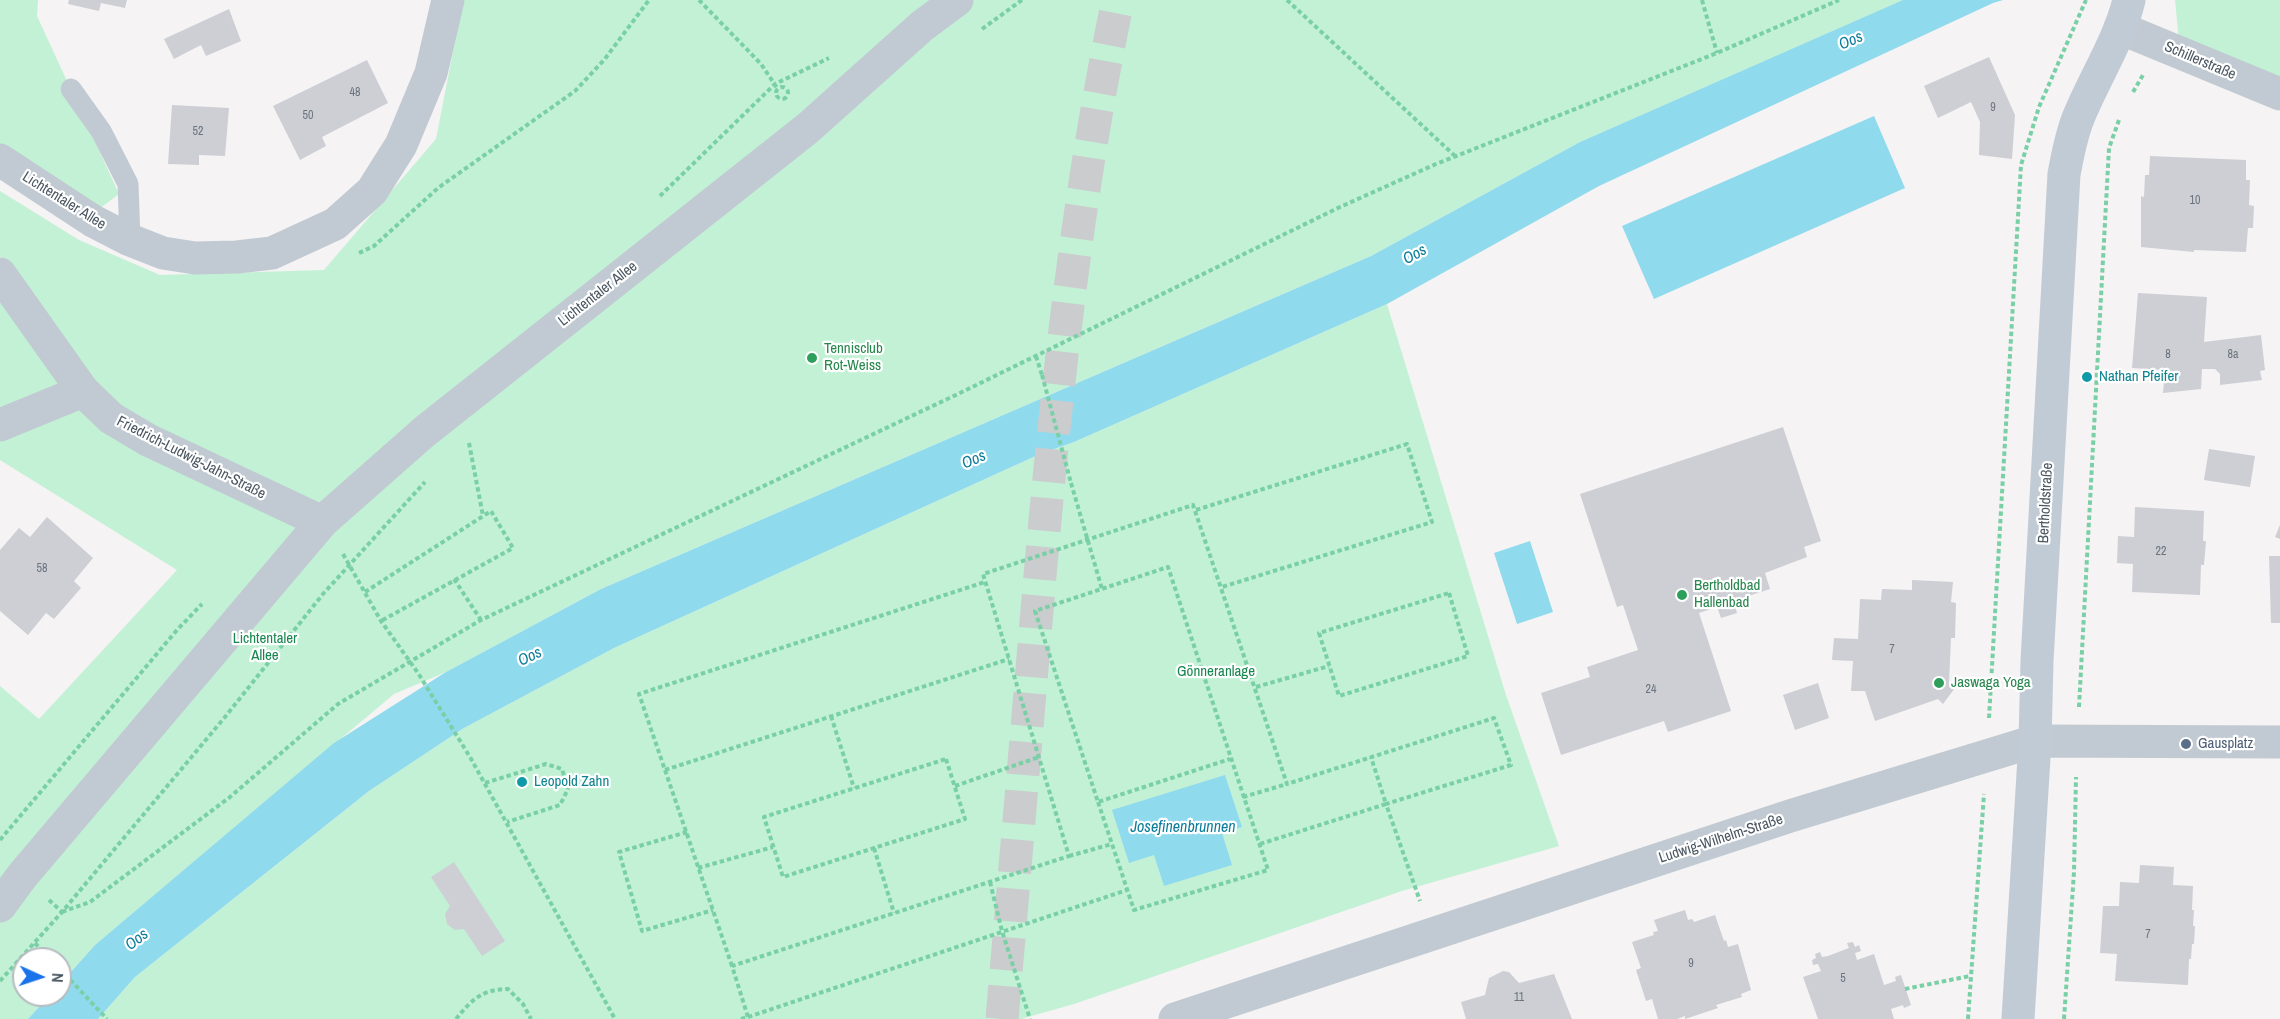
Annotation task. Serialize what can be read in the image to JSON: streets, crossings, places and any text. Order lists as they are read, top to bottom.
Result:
{
  "streets": {
    "main road": ["Bertholdstraße"],
    "street": [
      "Schillerstraße",
      "Lichtentaler Allee",
      "Friedrich-Ludwig-Jahn-Straße",
      "Ludwig-Wilhelm-Straße"
    ]
  },
  "crossings": [
    ["Schillerstraße", "Bertholdstraße"],
    ["Lichtentaler Allee", "Friedrich-Ludwig-Jahn-Straße"],
    ["Bertholdstraße", "Ludwig-Wilhelm-Straße"]
  ],
  "water": ["Oos", "Josefinenbrunnen"],
  "parks": ["Lichtentaler Allee", "Gönneranlage"],
  "places": [
    "Tennisclub Rot-Weiss",
    "Nathan Pfeifer",
    "Bertholdbad Hallenbad",
    "Jaswaga Yoga",
    "Gausplatz",
    "Leopold Zahn"
  ],
  "house_numbers": [
    "48",
    "9",
    "50",
    "52",
    "10",
    "8",
    "8a",
    "22",
    "58",
    "7",
    "24",
    "7",
    "9",
    "5",
    "11"
  ],
  "north": "right"
}
